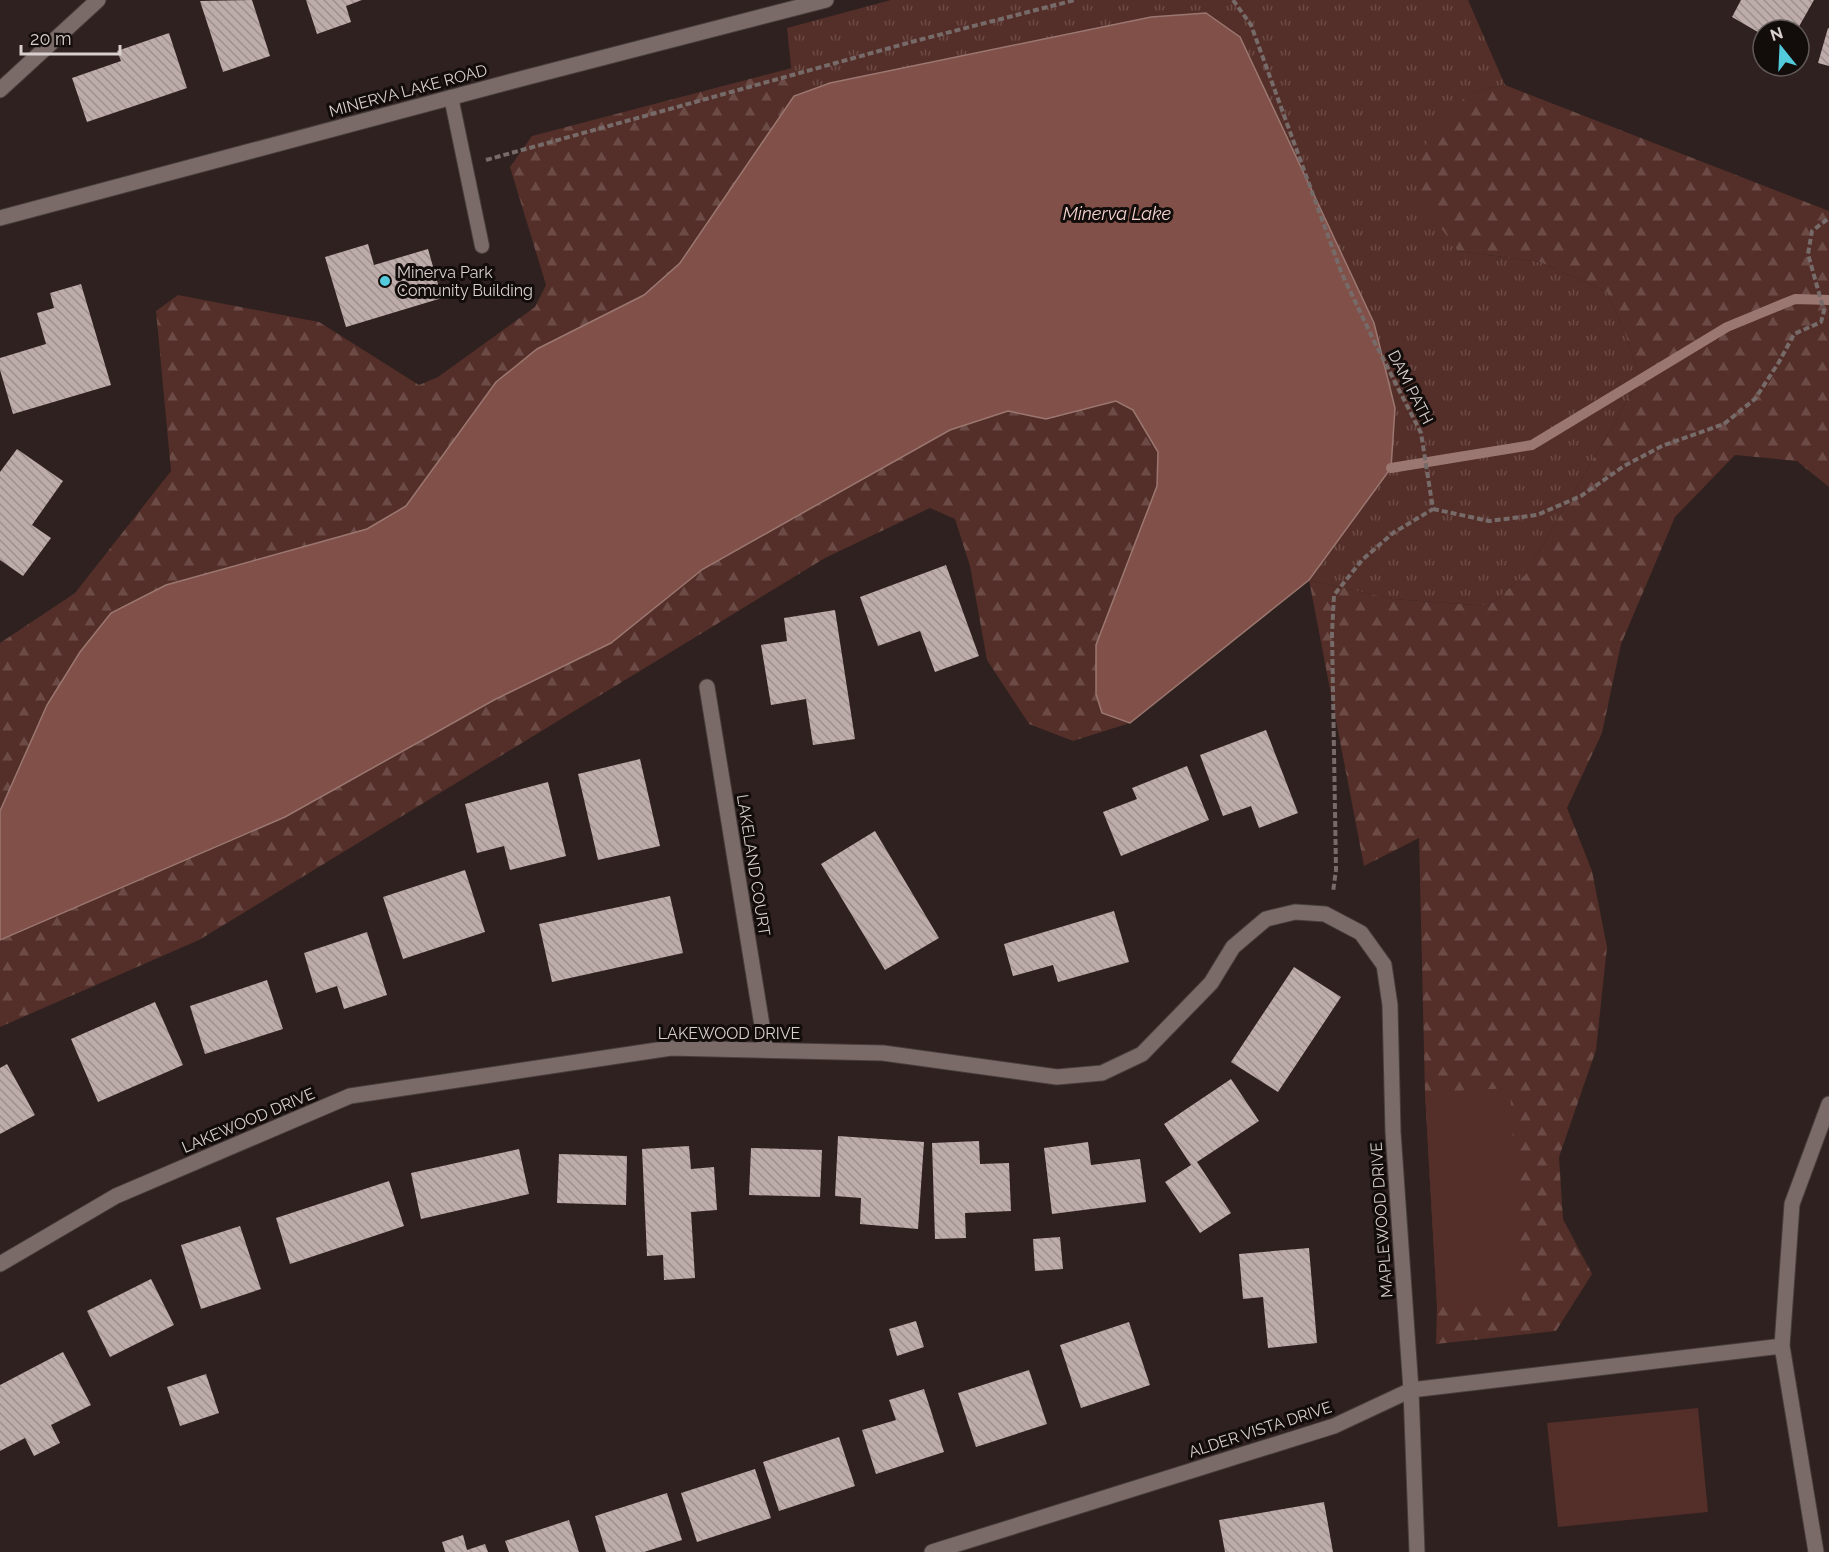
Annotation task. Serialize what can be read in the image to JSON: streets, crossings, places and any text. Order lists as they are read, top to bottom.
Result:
{
  "streets": {
    "street": [
      "MINERVA LAKE ROAD",
      "LAKELAND COURT",
      "LAKEWOOD DRIVE",
      "MAPLEWOOD DRIVE",
      "ALDER VISTA DRIVE"
    ],
    "path": ["DAM PATH"]
  },
  "crossings": [
    ["LAKELAND COURT", "LAKEWOOD DRIVE"],
    ["LAKEWOOD DRIVE", "MAPLEWOOD DRIVE"],
    ["MAPLEWOOD DRIVE", "ALDER VISTA DRIVE"]
  ],
  "water": ["Minerva Lake"],
  "places": ["Minerva Park Comunity Building"],
  "scale_bar": "20 m",
  "north": "top"
}
